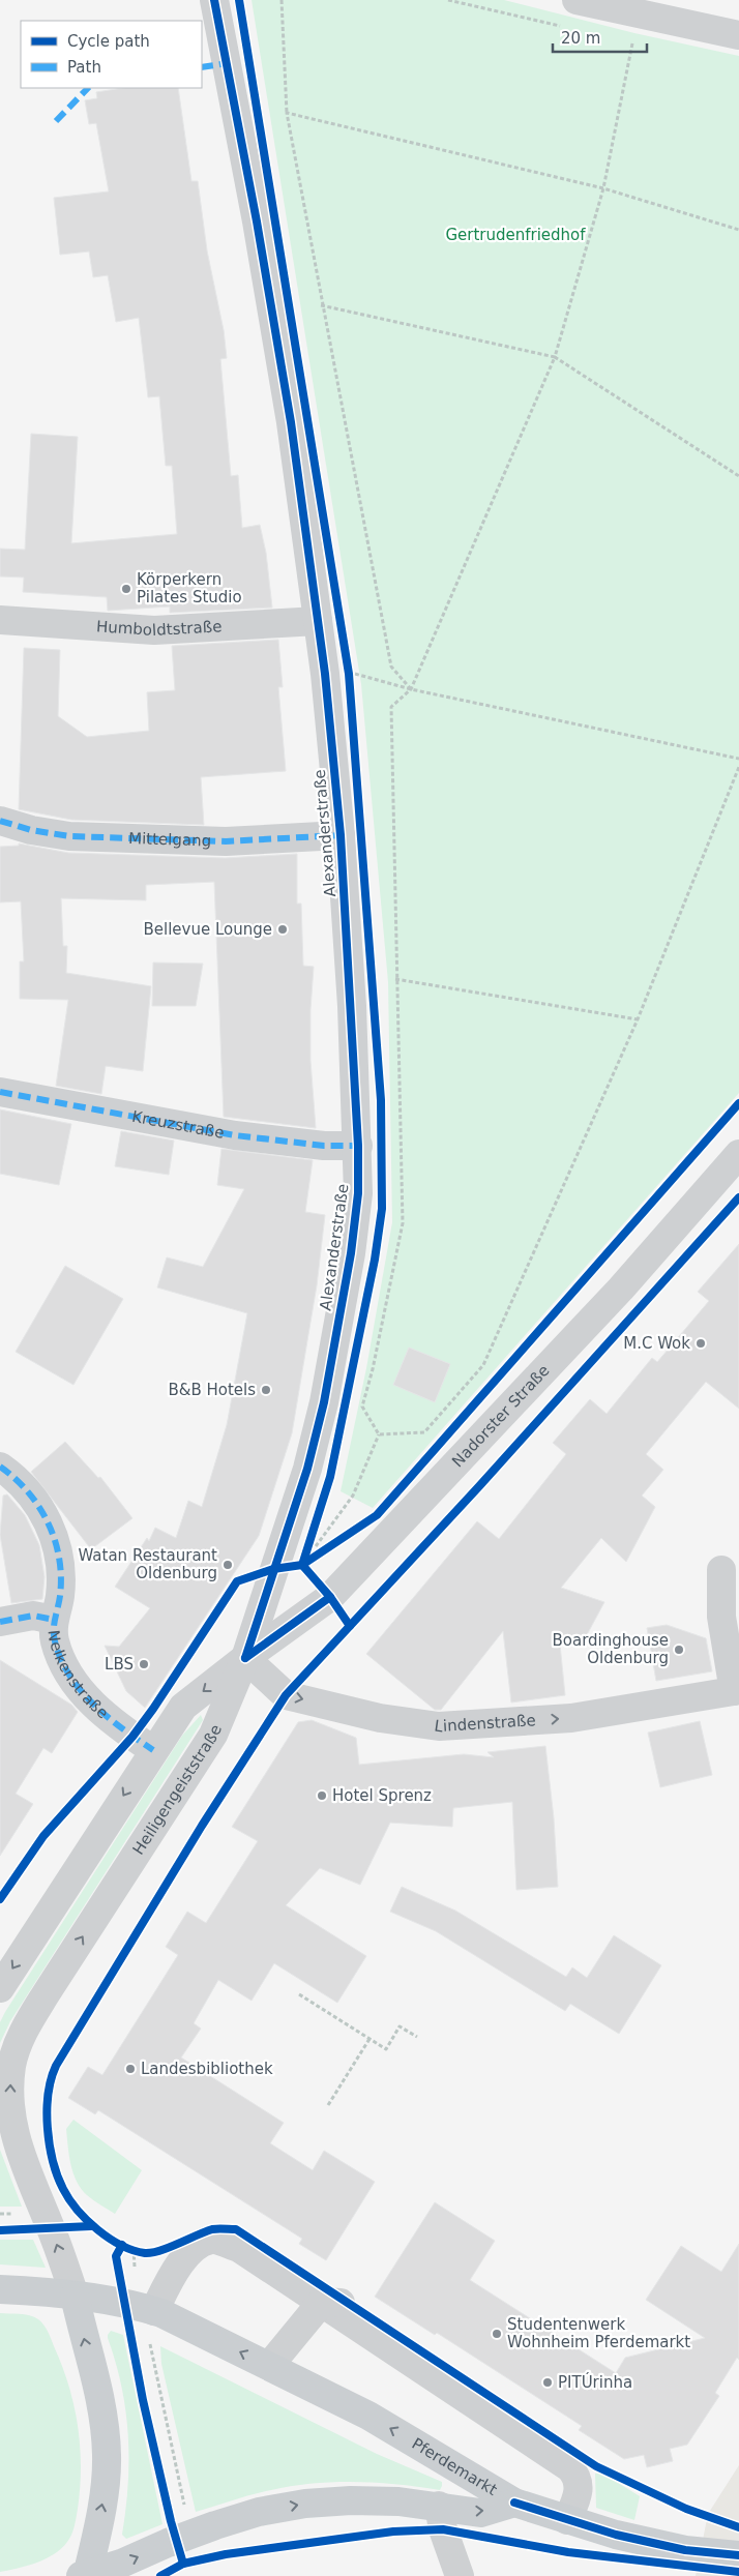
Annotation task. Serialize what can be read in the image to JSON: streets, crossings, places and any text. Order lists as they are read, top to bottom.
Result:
{
  "streets": {
    "main road": ["Pferdemarkt"],
    "street": [
      "Humboldtstraße",
      "Alexanderstraße",
      "Mittelgang",
      "Kreuzstraße",
      "Nadorster Straße",
      "Nelkenstraße",
      "Lindenstraße",
      "Heiligengeiststraße"
    ]
  },
  "crossings": [
    ["Humboldtstraße", "Alexanderstraße"],
    ["Alexanderstraße", "Mittelgang"],
    ["Alexanderstraße", "Kreuzstraße"],
    ["Alexanderstraße", "Nadorster Straße"],
    ["Alexanderstraße", "Lindenstraße"],
    ["Alexanderstraße", "Heiligengeiststraße"],
    ["Nadorster Straße", "Lindenstraße"],
    ["Nadorster Straße", "Heiligengeiststraße"],
    ["Lindenstraße", "Heiligengeiststraße"],
    ["Heiligengeiststraße", "Pferdemarkt"]
  ],
  "one_way": ["Lindenstraße"],
  "parks": ["Gertrudenfriedhof"],
  "places": [
    "Körperkern Pilates Studio",
    "Bellevue Lounge",
    "M.C Wok",
    "B&B Hotels",
    "Watan Restaurant Oldenburg",
    "Boardinghouse Oldenburg",
    "LBS",
    "Hotel Sprenz",
    "Landesbibliothek",
    "Studentenwerk Wohnheim Pferdemarkt",
    "PITÚrinha"
  ],
  "legend": ["Cycle path", "Path"],
  "scale_bar": "20 m"
}
